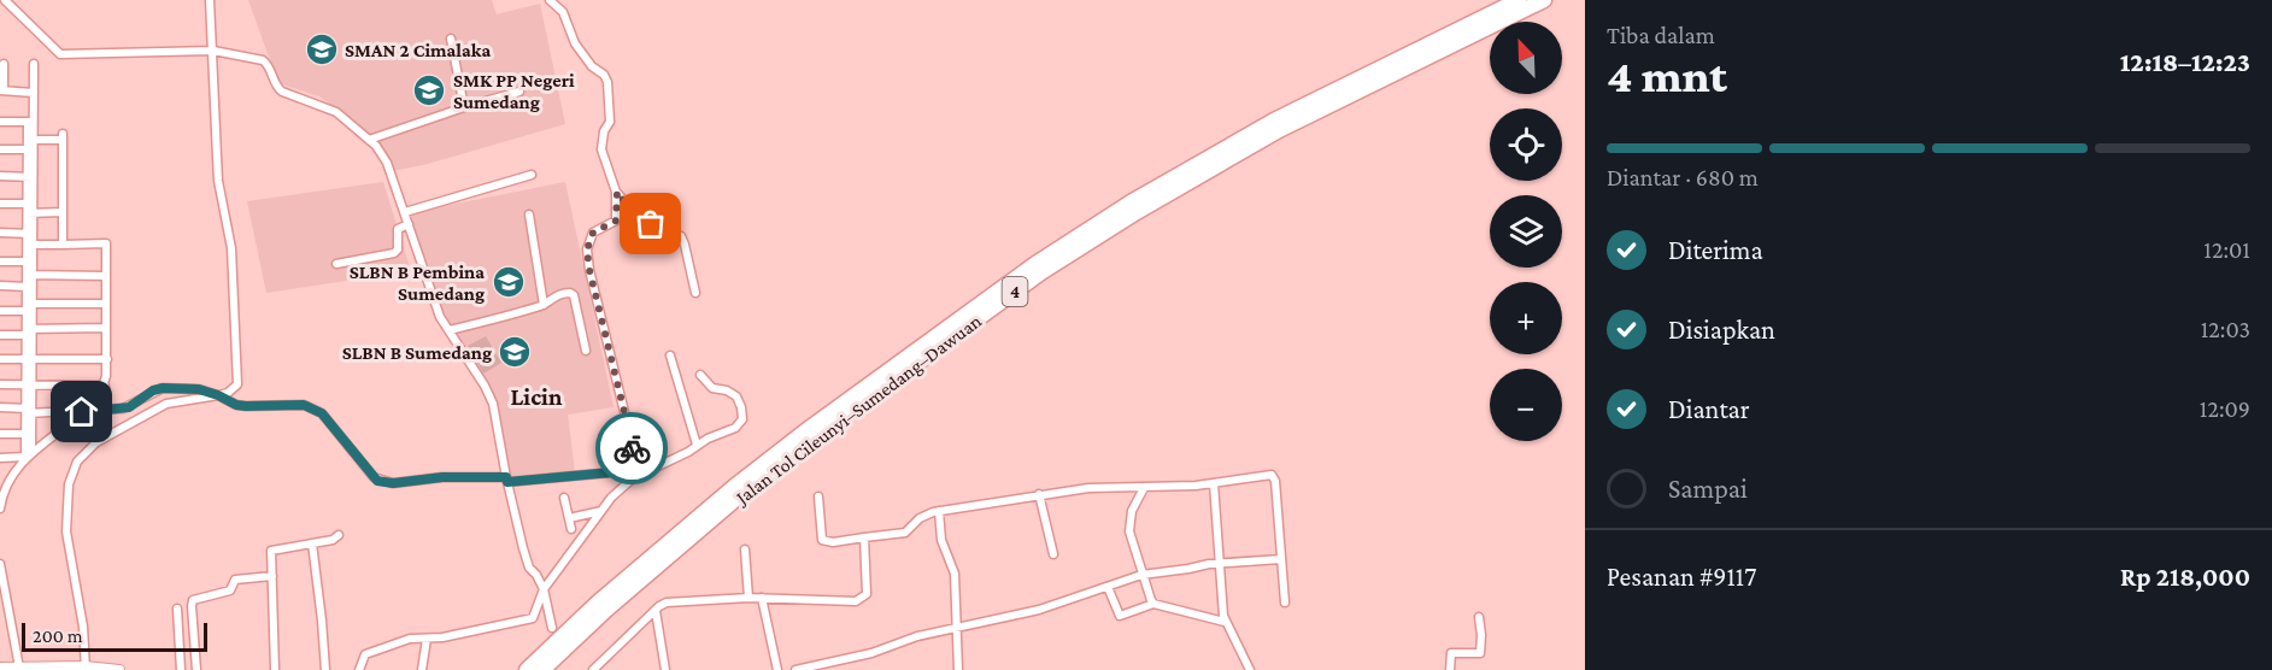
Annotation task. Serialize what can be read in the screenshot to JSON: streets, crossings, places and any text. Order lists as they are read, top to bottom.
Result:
{
  "streets": {
    "highway": ["4", "Jalan Tol Cileunyi–Sumedang–Dawuan"]
  },
  "districts": ["Licin"],
  "places": {
    "school or university": [
      "SMAN 2 Cimalaka",
      "SMK PP Negeri Sumedang",
      "SLBN B Pembina Sumedang",
      "SLBN B Sumedang"
    ]
  },
  "scale_bar": "200 m",
  "north": "top left",
  "page": {
    "heading": ["4 mnt", "Tiba dalam", "12:18–12:23"],
    "panel": ["Pesanan #9117", "Rp 218,000"],
    "map_buttons": ["+", "−"],
    "bar": "Diantar · 680 m",
    "list": [
      ["Diterima", "12:01"],
      ["Disiapkan", "12:03"],
      ["Diantar", "12:09"],
      "Sampai"
    ],
    "scale": "200 m"
  }
}
